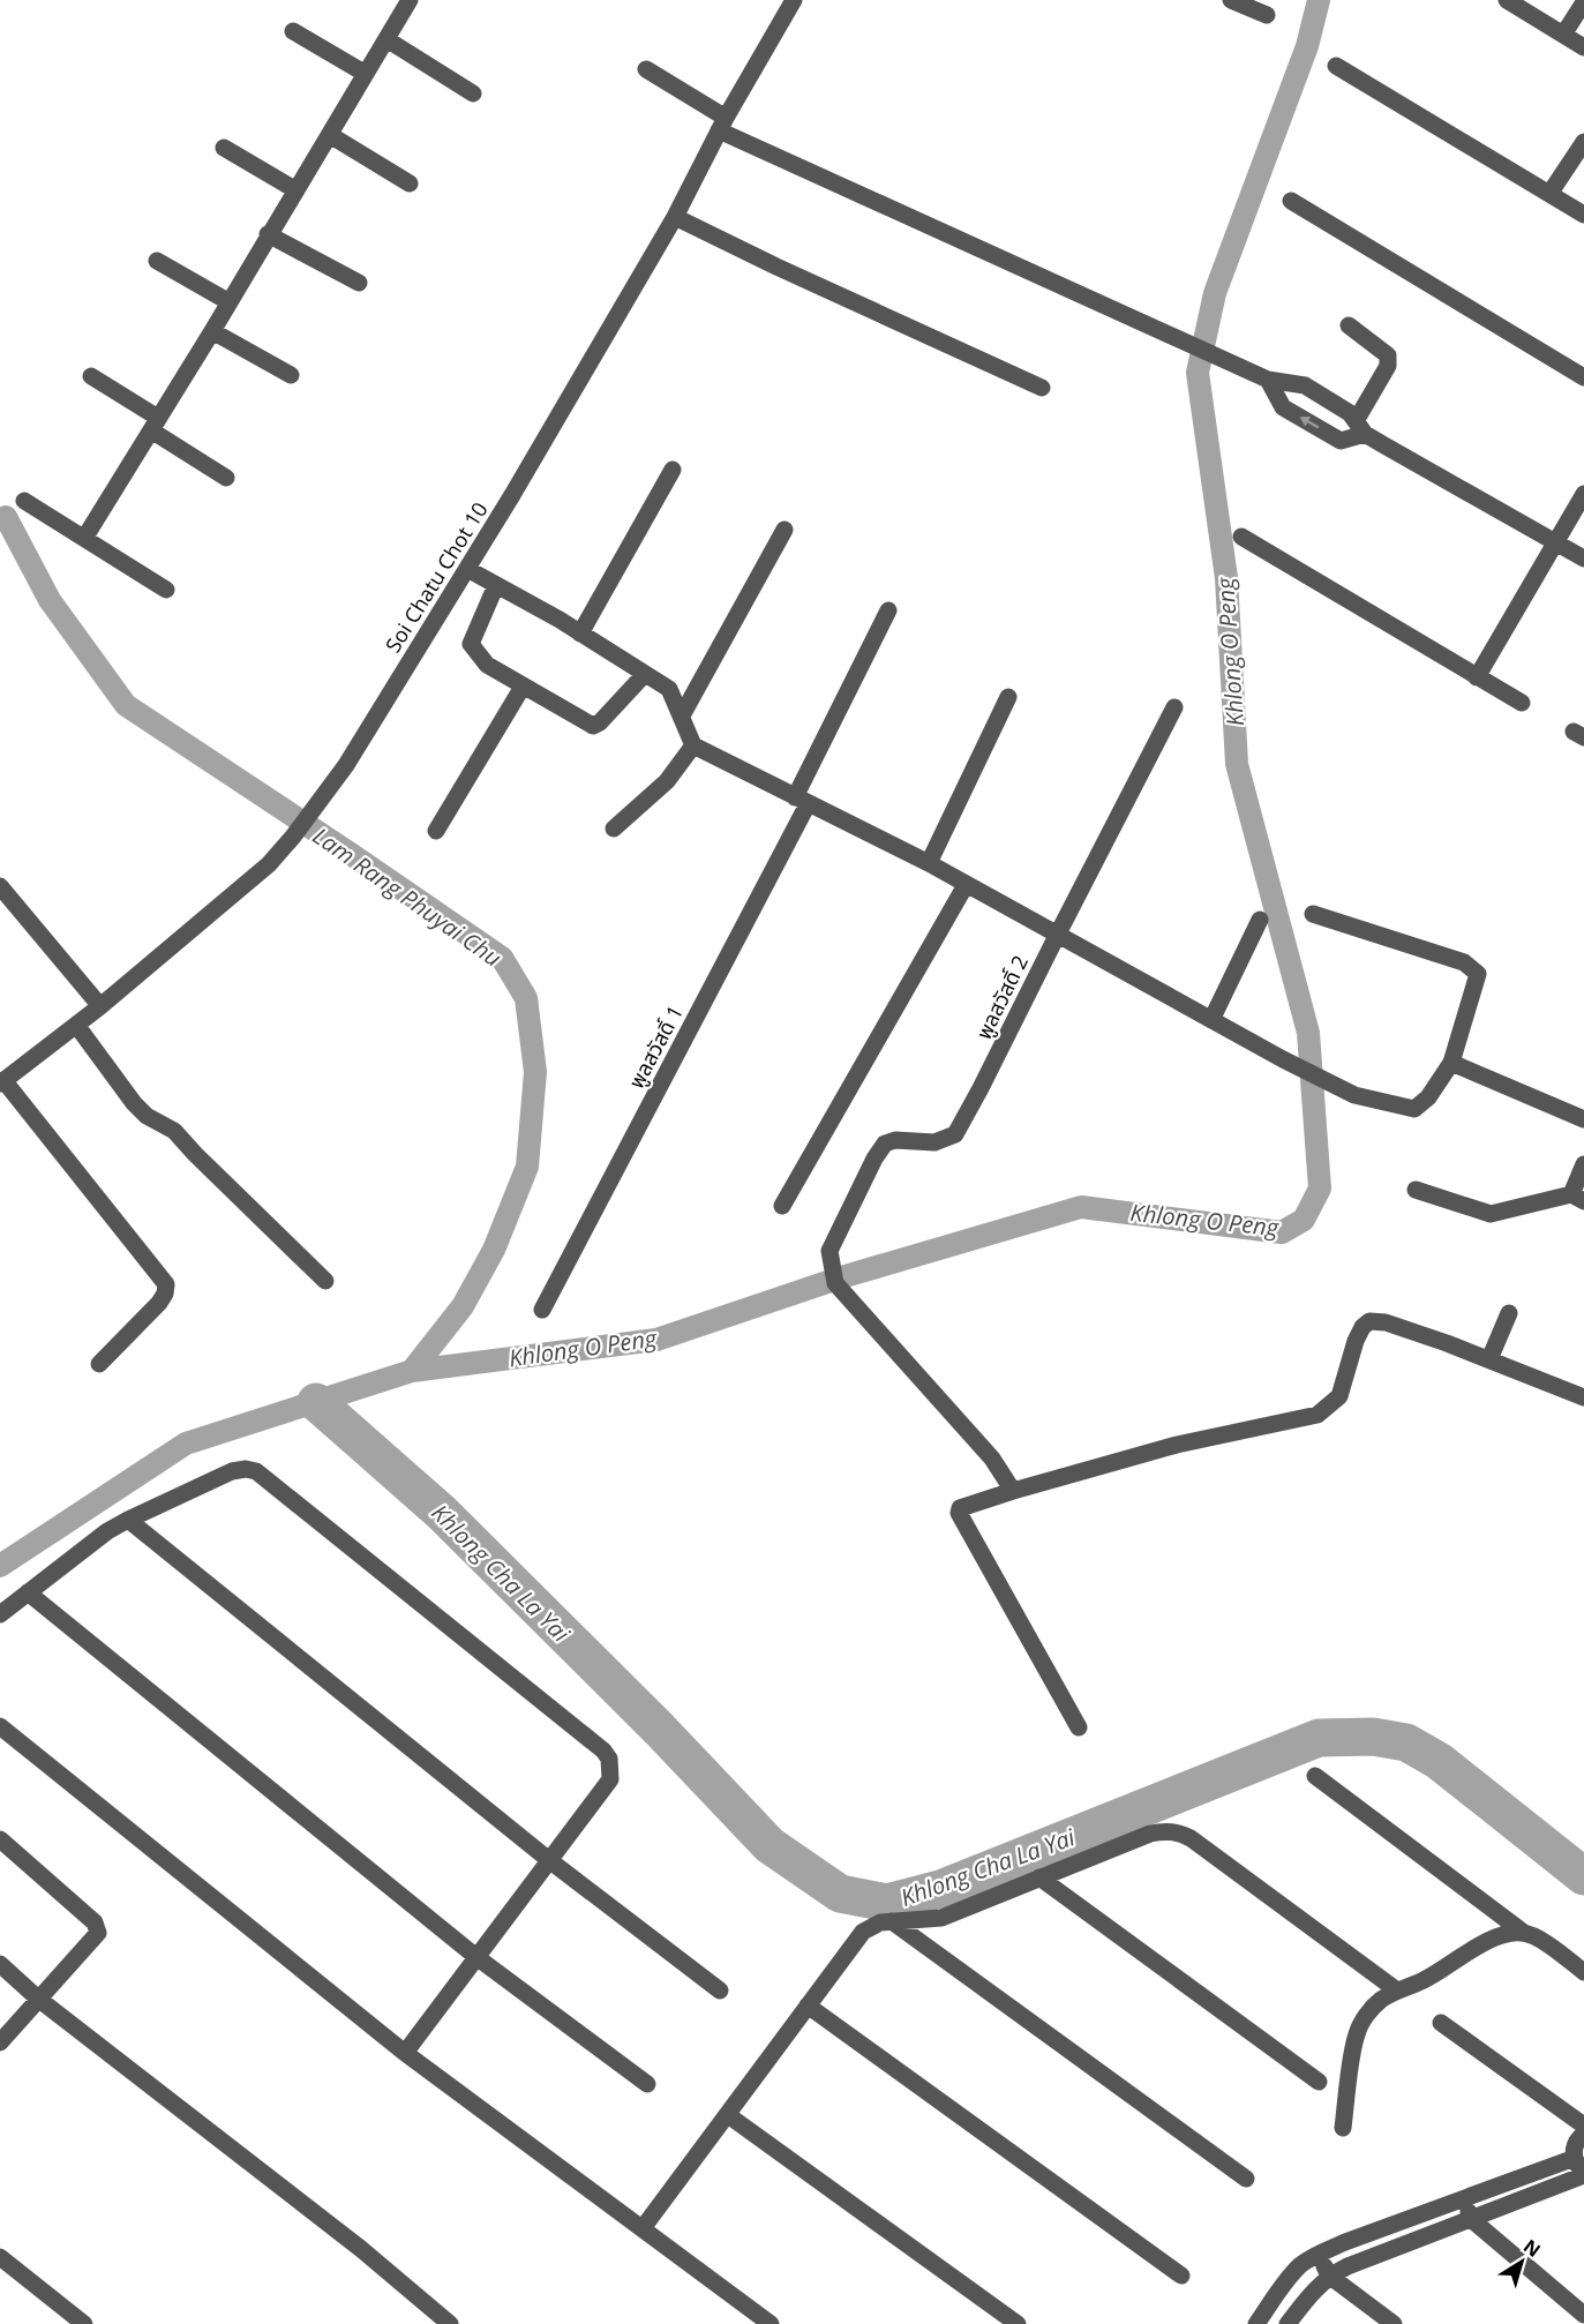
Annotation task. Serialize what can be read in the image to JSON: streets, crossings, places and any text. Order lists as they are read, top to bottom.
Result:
{
  "streets": {
    "street": ["Soi Chatu Chot 10", "พูลสวัสดิ์ 2", "พูลสวัสดิ์ 1"]
  },
  "water": ["Khlong O Peng", "Lam Rang Phuyai Chu", "Khlong Cha La Yai"],
  "north": "top right"
}
